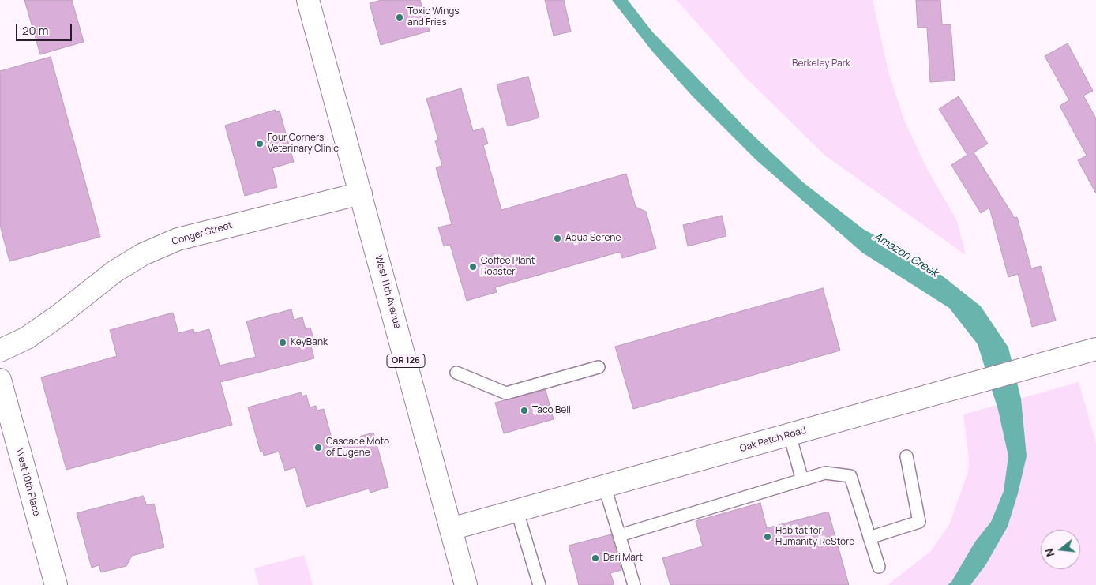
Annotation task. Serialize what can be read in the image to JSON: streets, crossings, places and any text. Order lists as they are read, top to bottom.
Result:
{
  "streets": {
    "street": [
      "Conger Street",
      "West 11th Avenue",
      "OR 126",
      "Oak Patch Road",
      "West 10th Place"
    ]
  },
  "crossings": [
    ["Conger Street", "West 11th Avenue"],
    ["West 11th Avenue", "Oak Patch Road"]
  ],
  "water": ["Amazon Creek"],
  "parks": ["Berkeley Park"],
  "places": [
    "Toxic Wings and Fries",
    "Four Corners Veterinary Clinic",
    "Aqua Serene",
    "Coffee Plant Roaster",
    "KeyBank",
    "Taco Bell",
    "Cascade Moto of Eugene",
    "Habitat for Humanity ReStore",
    "Dari Mart"
  ],
  "scale_bar": "20 m",
  "north": "left"
}
